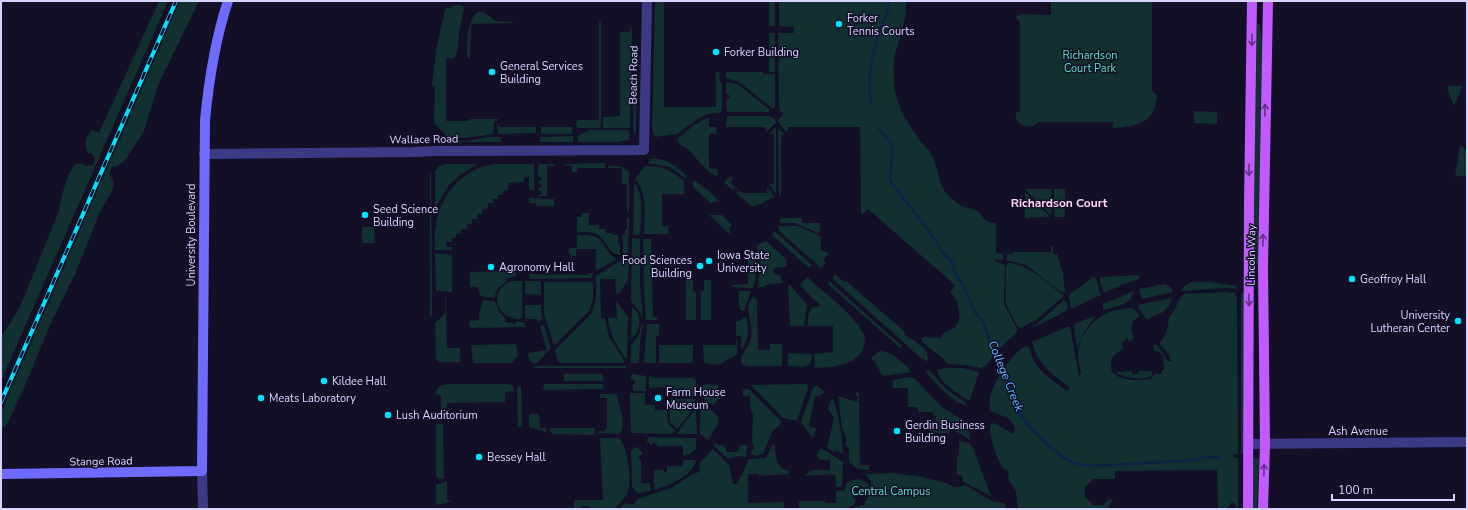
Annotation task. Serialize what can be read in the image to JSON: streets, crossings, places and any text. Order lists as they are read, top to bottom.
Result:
{
  "streets": {
    "main road": ["University Boulevard", "Lincoln Way", "Stange Road"],
    "street": ["Beach Road", "Wallace Road", "Ash Avenue"]
  },
  "crossings": [
    ["Beach Road", "Wallace Road"],
    ["Wallace Road", "University Boulevard"],
    ["University Boulevard", "Stange Road"],
    ["Lincoln Way", "Ash Avenue"]
  ],
  "districts": ["Richardson Court"],
  "water": ["College Creek"],
  "parks": ["Richardson Court Park", "Central Campus"],
  "places": [
    "Forker Tennis Courts",
    "Forker Building",
    "General Services Building",
    "Seed Science Building",
    "Iowa State University",
    "Food Sciences Building",
    "Agronomy Hall",
    "Geoffroy Hall",
    "University Lutheran Center",
    "Kildee Hall",
    "Meats Laboratory",
    "Farm House Museum",
    "Lush Auditorium",
    "Gerdin Business Building",
    "Bessey Hall"
  ],
  "scale_bar": "100 m"
}
